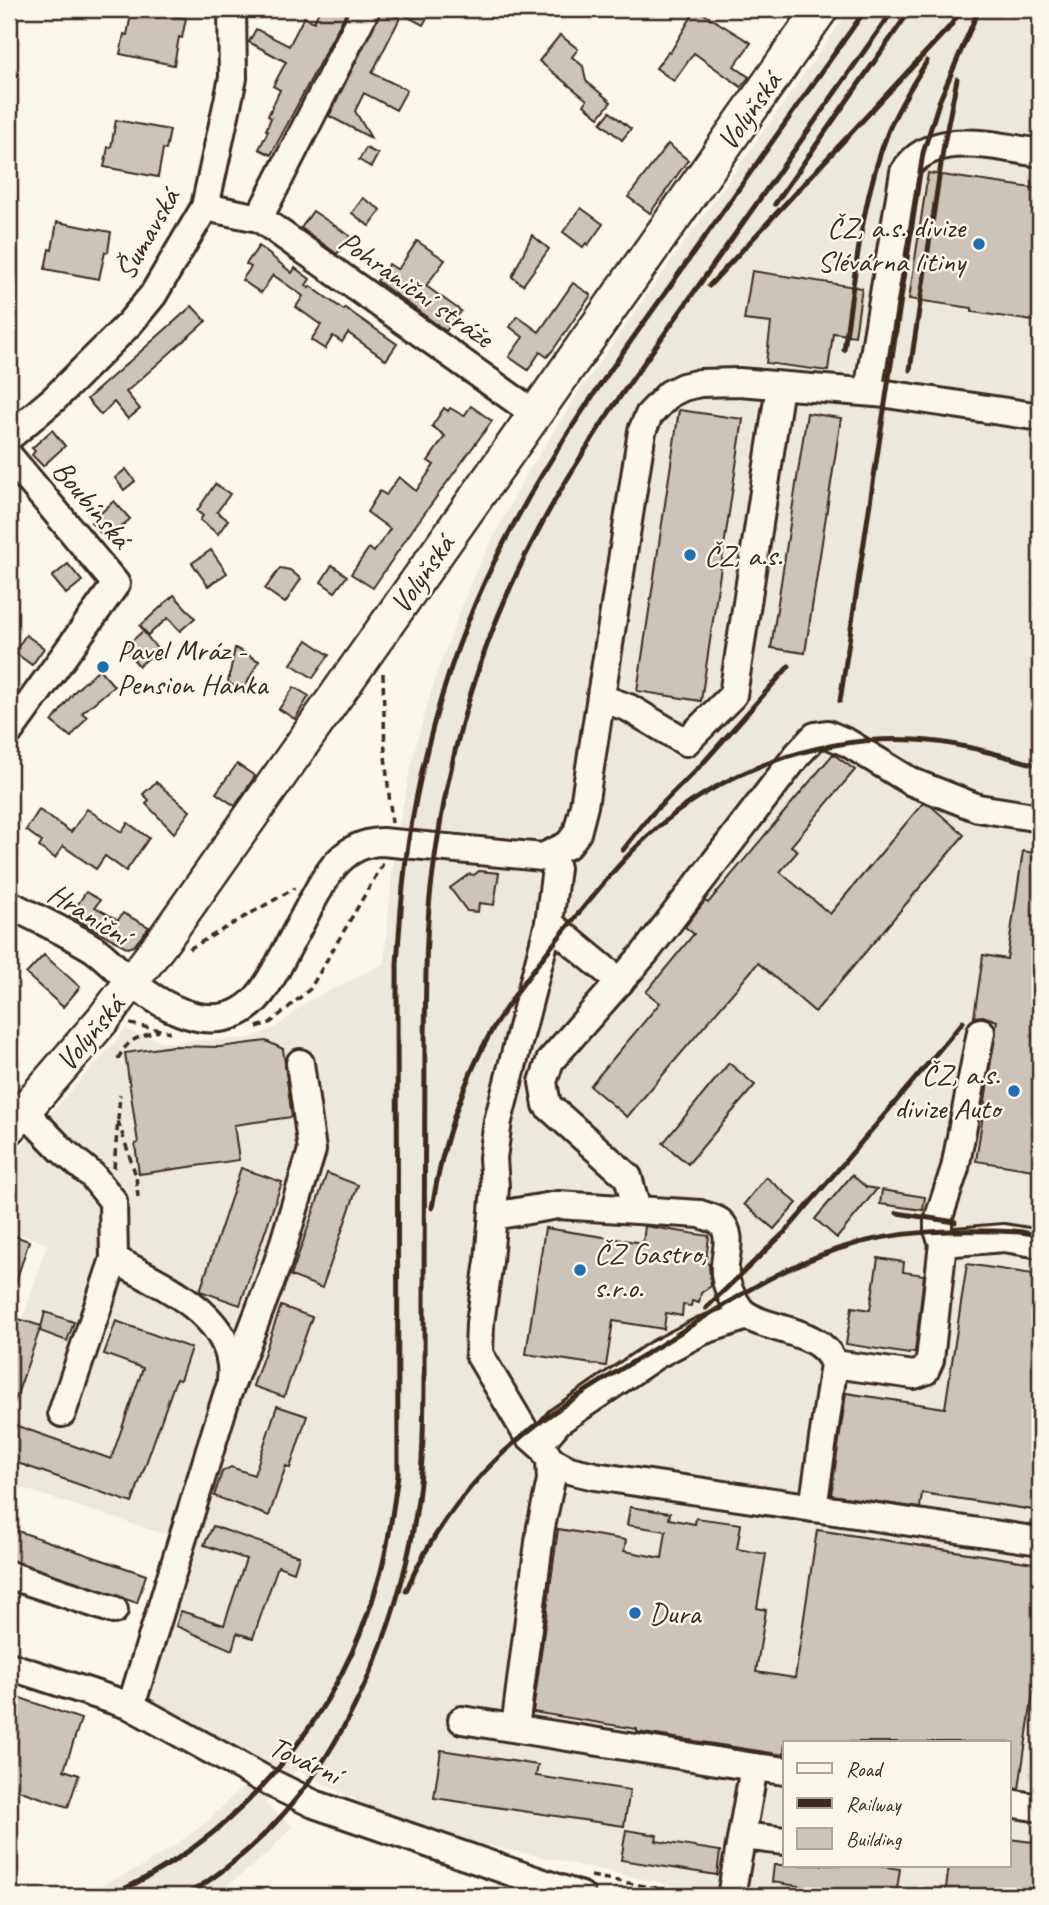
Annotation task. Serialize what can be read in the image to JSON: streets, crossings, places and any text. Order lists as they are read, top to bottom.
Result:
{
  "streets": {
    "main road": ["Volyňská"],
    "street": [
      "Šumavská",
      "Pohraniční stráže",
      "Boubínská",
      "Hraniční",
      "Tovární"
    ]
  },
  "crossings": [
    ["Volyňská", "Pohraniční stráže"],
    ["Volyňská", "Hraniční"],
    ["Šumavská", "Pohraniční stráže"]
  ],
  "places": [
    "ČZ, a.s. divize Slévárna litiny",
    "ČZ, a.s.",
    "Pavel Mráz - Pension Hanka",
    "ČZ, a.s. divize Auto",
    "ČZ Gastro, s.r.o.",
    "Dura"
  ],
  "legend": ["Road", "Railway", "Building"]
}
